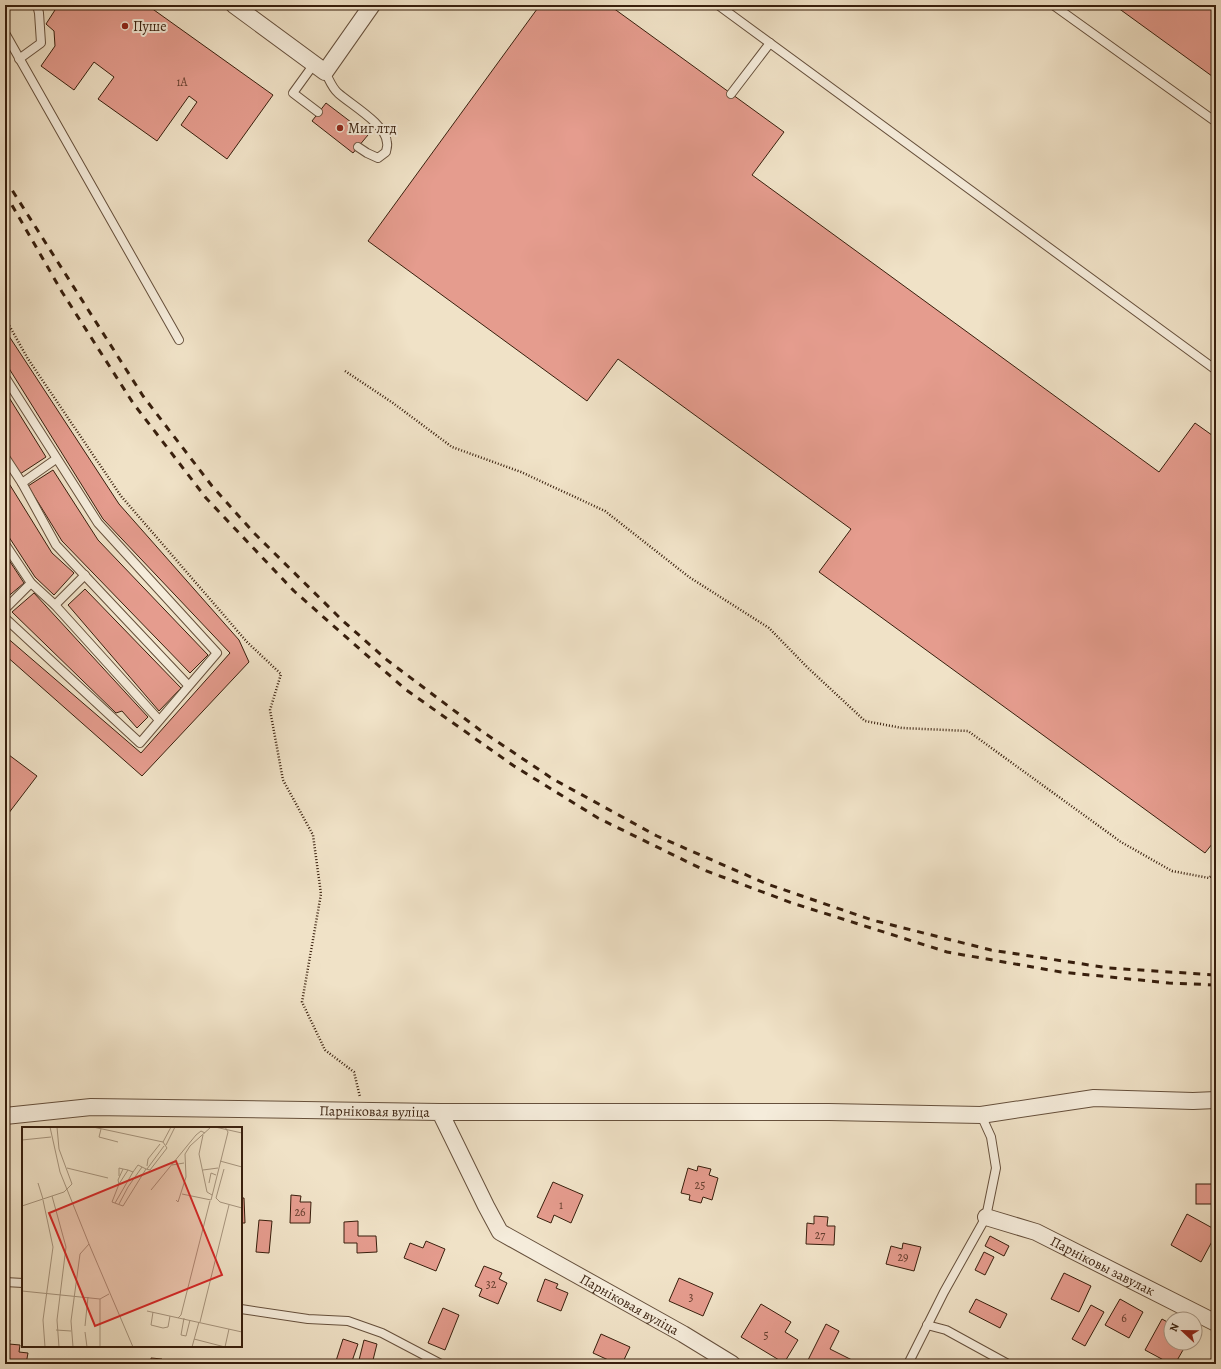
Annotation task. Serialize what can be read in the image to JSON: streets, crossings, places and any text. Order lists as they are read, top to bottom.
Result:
{
  "streets": {
    "street": ["Парніковая вуліца", "Парніковы завулак"]
  },
  "places": ["Пуше", "Миг лтд"],
  "house_numbers": [
    "1А",
    "25",
    "1",
    "26",
    "27",
    "29",
    "32",
    "3",
    "6",
    "5"
  ],
  "north": "left"
}
